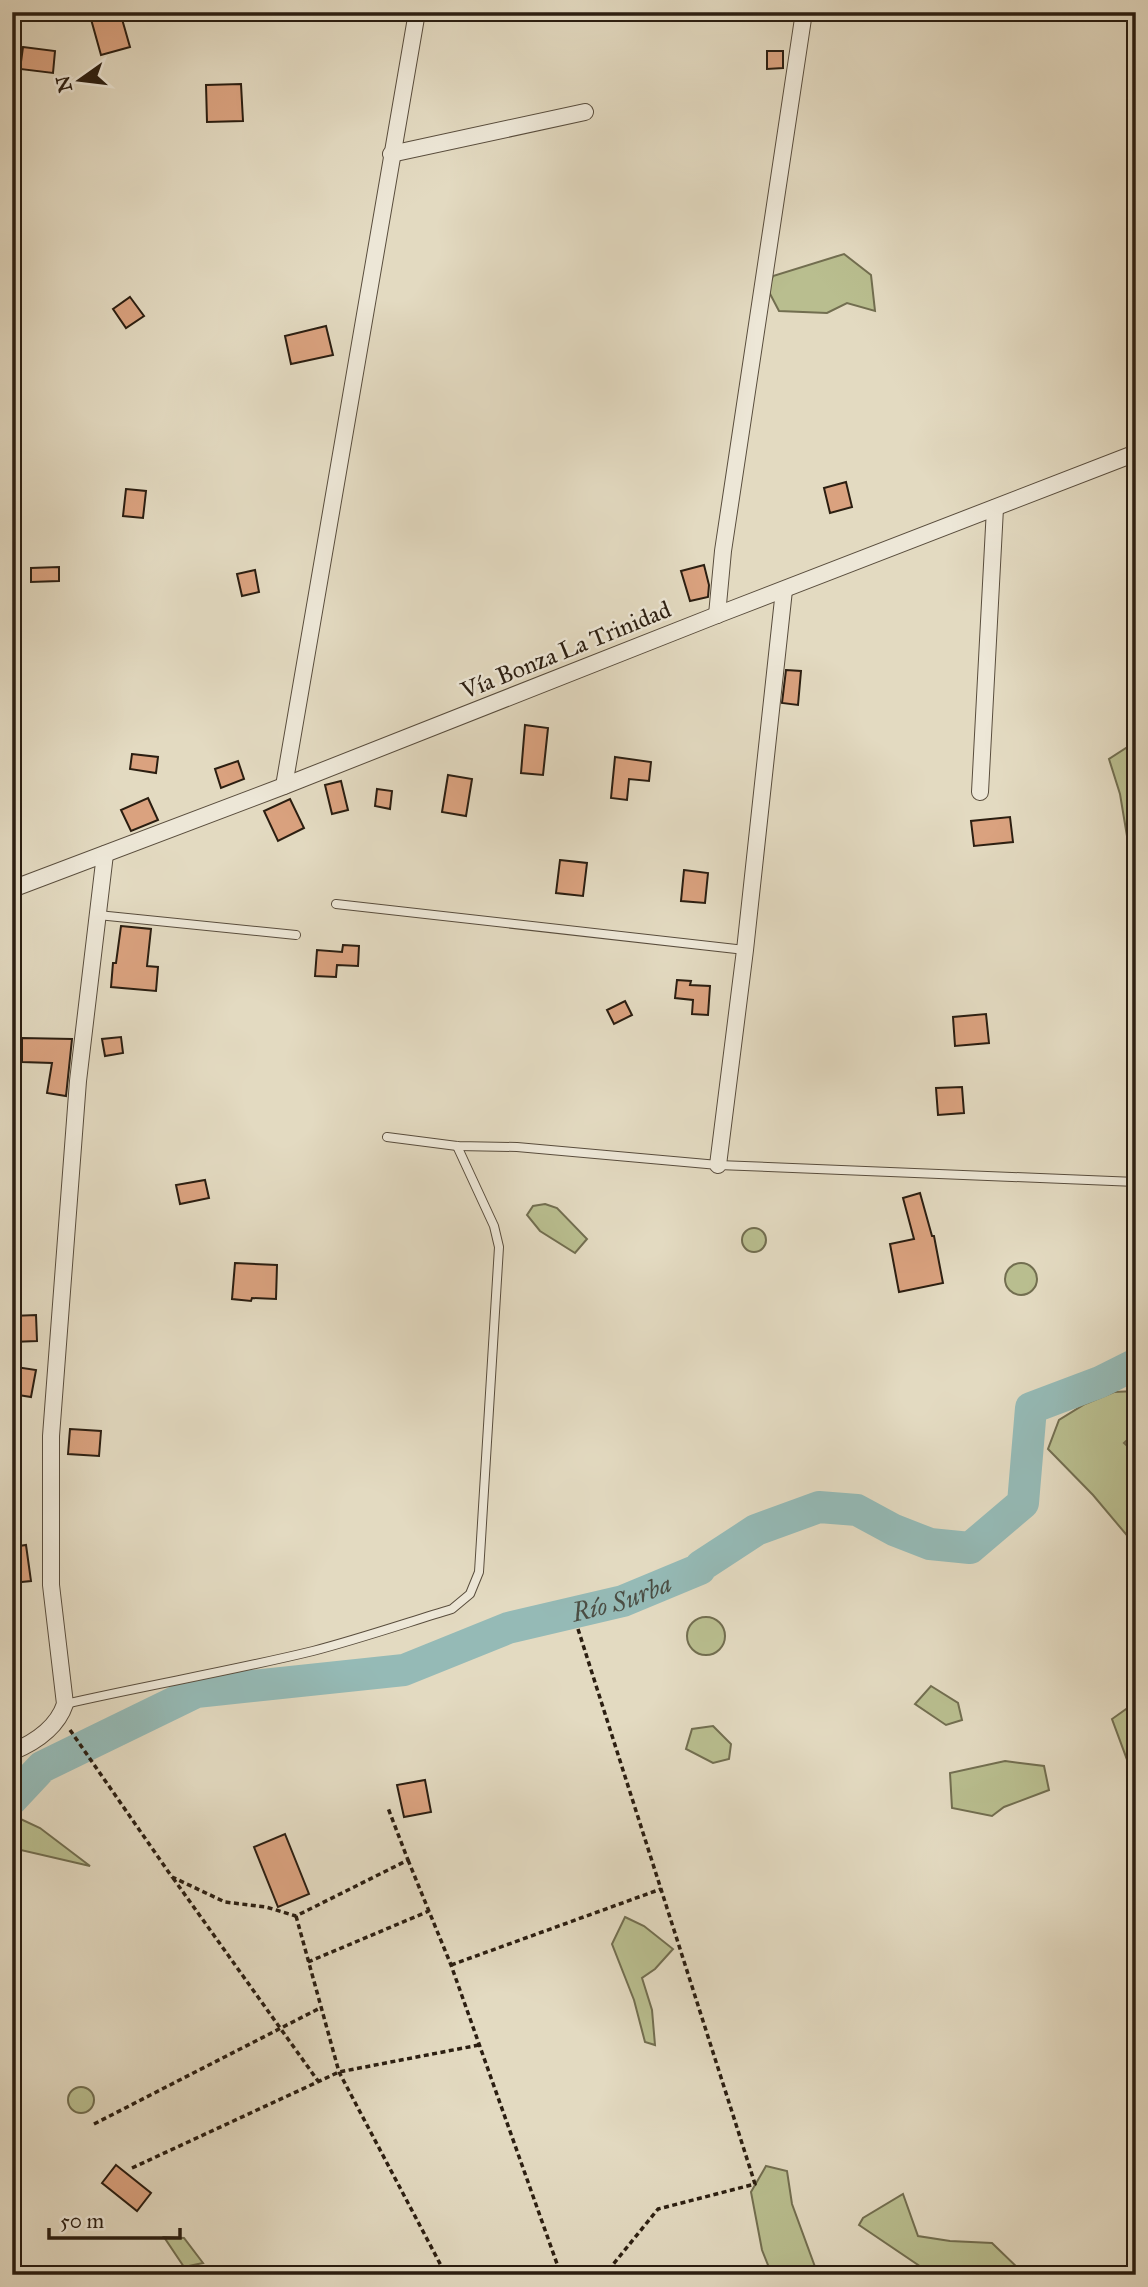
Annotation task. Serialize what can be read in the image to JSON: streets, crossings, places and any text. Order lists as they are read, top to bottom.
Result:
{
  "streets": {
    "street": ["Vía Bonza La Trinidad"]
  },
  "water": ["Río Surba"],
  "scale_bar": "50 m",
  "north": "left"
}
